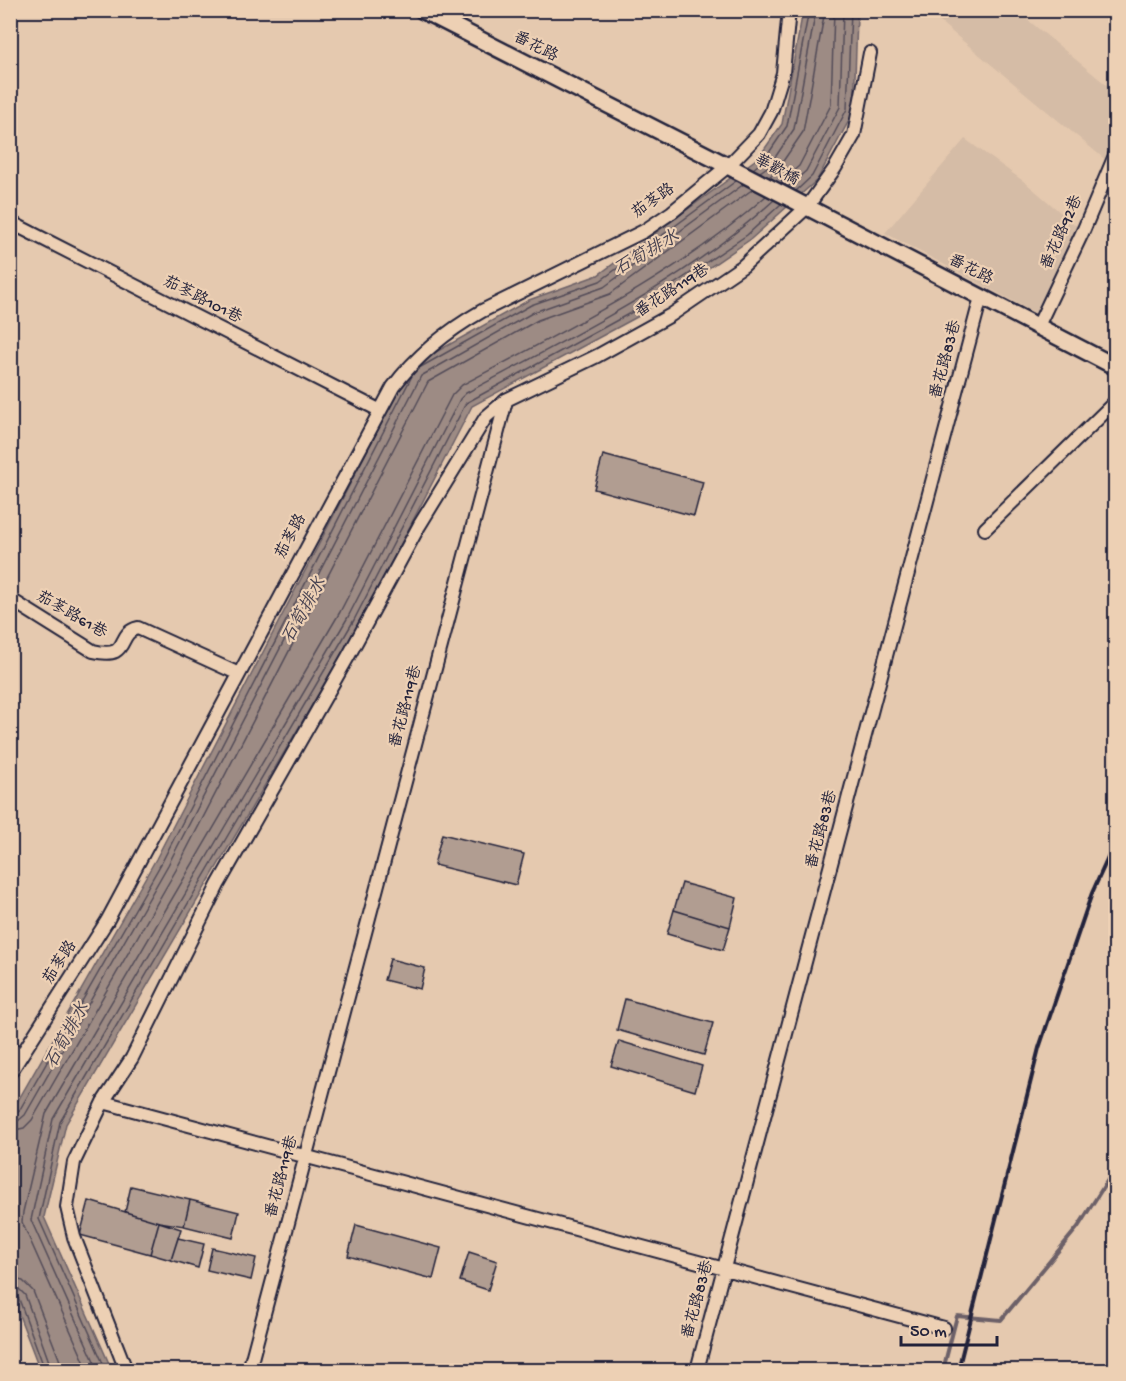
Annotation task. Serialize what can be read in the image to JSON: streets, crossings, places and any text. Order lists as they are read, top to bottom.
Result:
{
  "streets": {
    "main road": ["番花路", "華歡橋"],
    "street": [
      "茄苳路",
      "番花路92巷",
      "番花路119巷",
      "茄苳路101巷",
      "番花路83巷",
      "茄苳路61巷"
    ]
  },
  "crossings": [
    ["番花路", "華歡橋"],
    ["番花路", "茄苳路"],
    ["番花路", "番花路92巷"],
    ["番花路", "番花路119巷"],
    ["番花路", "番花路83巷"],
    ["華歡橋", "茄苳路"],
    ["華歡橋", "番花路119巷"],
    ["茄苳路", "茄苳路101巷"],
    ["茄苳路", "茄苳路61巷"]
  ],
  "water": ["石筍排水"],
  "scale_bar": "50 m"
}
